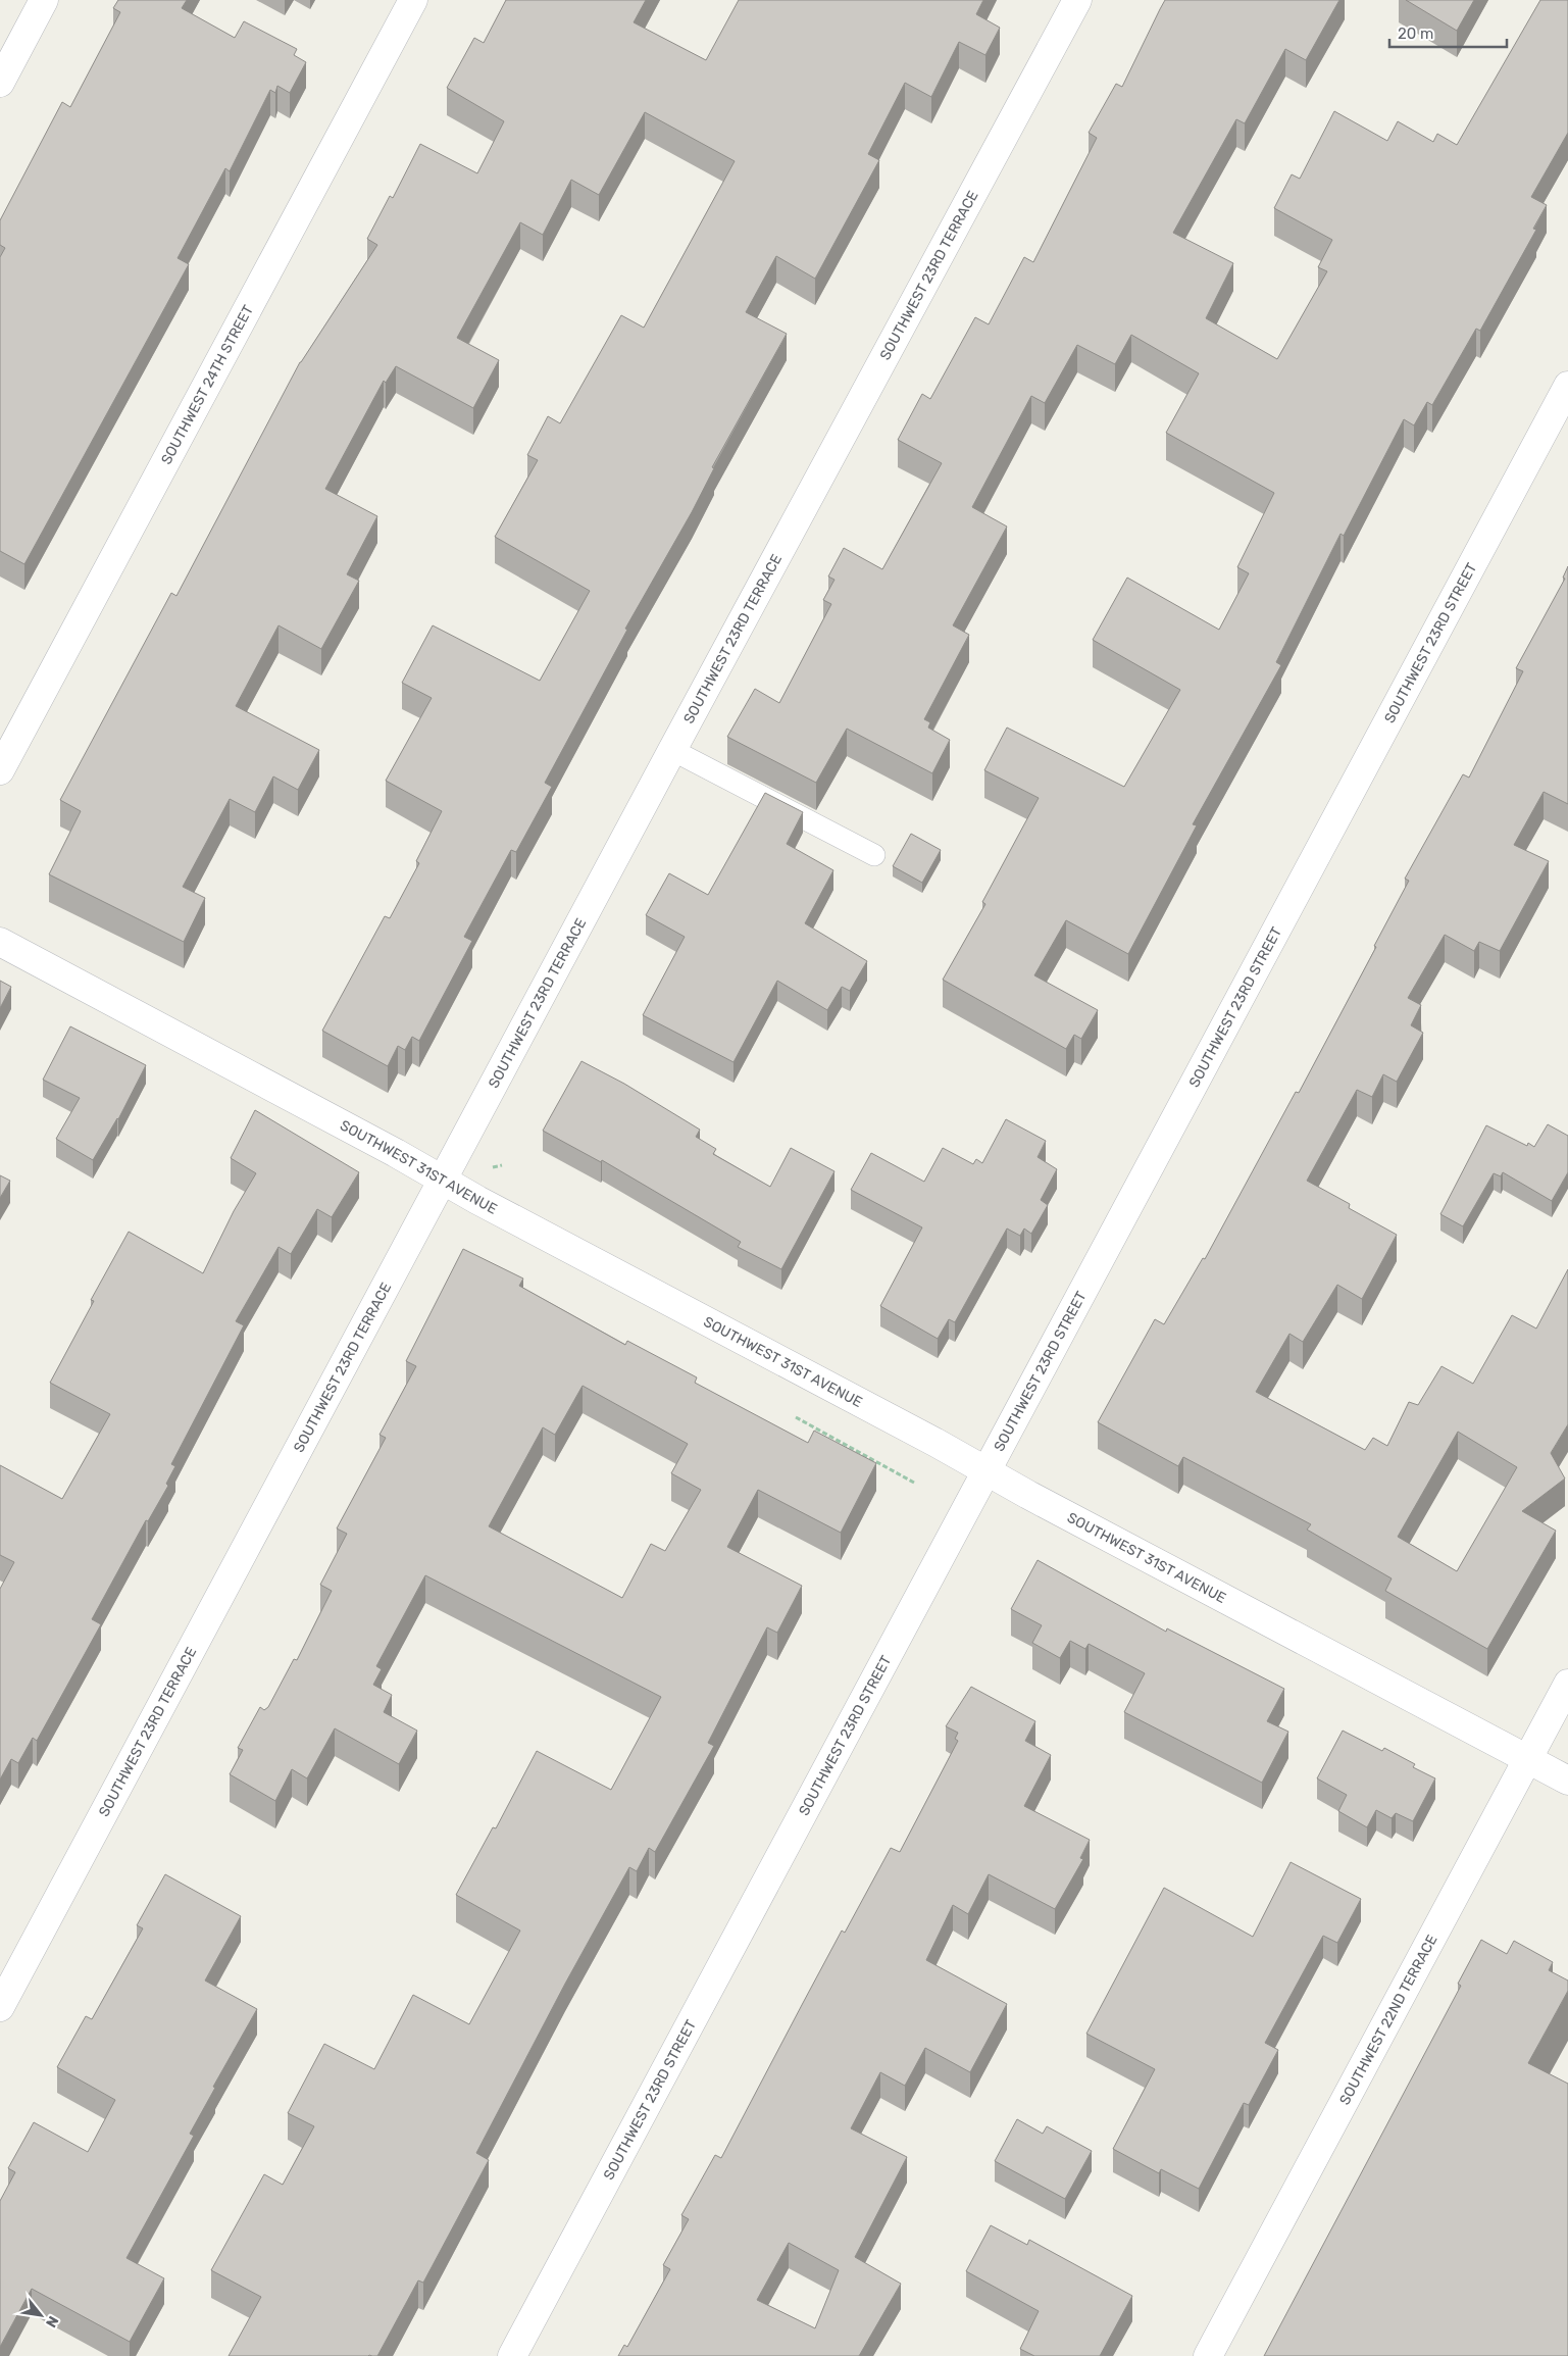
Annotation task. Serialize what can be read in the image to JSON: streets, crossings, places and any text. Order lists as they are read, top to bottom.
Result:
{
  "streets": {
    "street": [
      "SOUTHWEST 23RD TERRACE",
      "SOUTHWEST 24TH STREET",
      "SOUTHWEST 23RD STREET",
      "SOUTHWEST 31ST AVENUE",
      "SOUTHWEST 22ND TERRACE"
    ]
  },
  "crossings": [
    ["SOUTHWEST 23RD TERRACE", "SOUTHWEST 31ST AVENUE"],
    ["SOUTHWEST 23RD STREET", "SOUTHWEST 31ST AVENUE"],
    ["SOUTHWEST 31ST AVENUE", "SOUTHWEST 22ND TERRACE"]
  ],
  "scale_bar": "20 m",
  "north": "bottom right"
}
